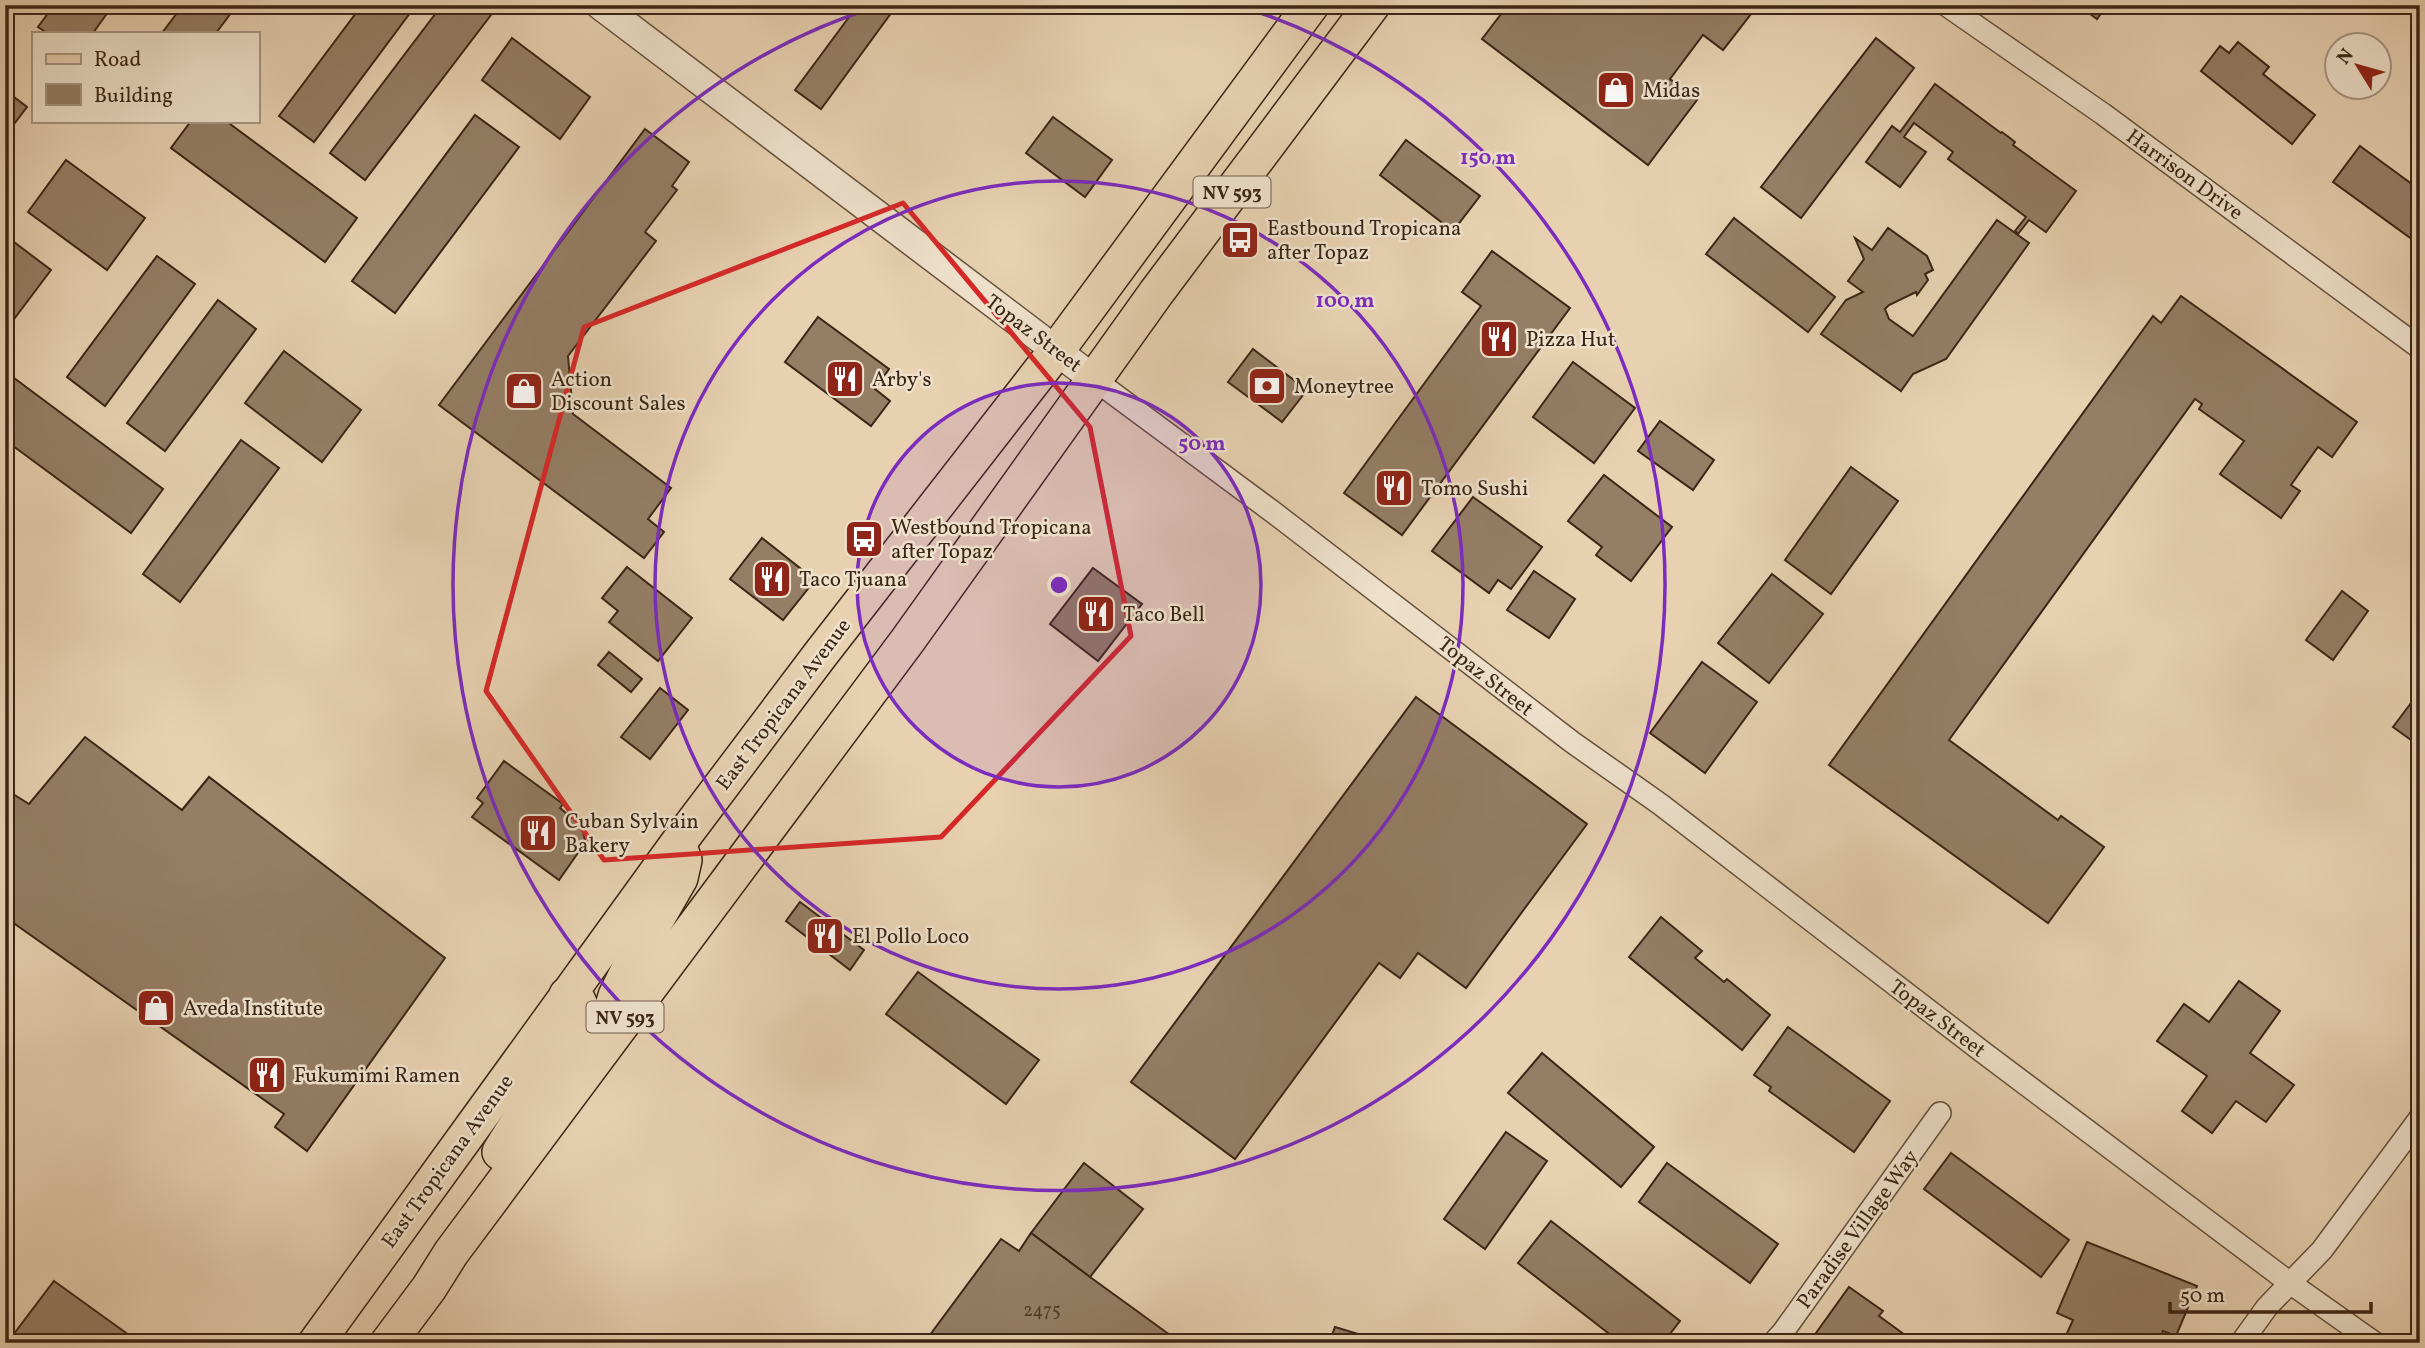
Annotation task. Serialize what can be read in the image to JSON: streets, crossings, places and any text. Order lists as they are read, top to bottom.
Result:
{
  "streets": {
    "main road": ["NV 593", "East Tropicana Avenue"],
    "street": ["Harrison Drive", "Topaz Street", "Paradise Village Way"]
  },
  "crossings": [
    ["NV 593", "Topaz Street"],
    ["Topaz Street", "East Tropicana Avenue"]
  ],
  "places": {
    "shop": ["Midas", "Action Discount Sales", "Aveda Institute"],
    "bus stop": ["Eastbound Tropicana after Topaz", "Westbound Tropicana after Topaz"],
    "restaurant": [
      "Pizza Hut",
      "Arby's",
      "Tomo Sushi",
      "Taco Tjuana",
      "Taco Bell",
      "Cuban Sylvain Bakery",
      "El Pollo Loco",
      "Fukumimi Ramen"
    ],
    "bank": ["Moneytree"]
  },
  "house_numbers": ["2475"],
  "legend": ["Road", "Building"],
  "scale_bar": "50 m",
  "north": "top left",
  "rings": ["150 m", "100 m", "50 m"]
}
